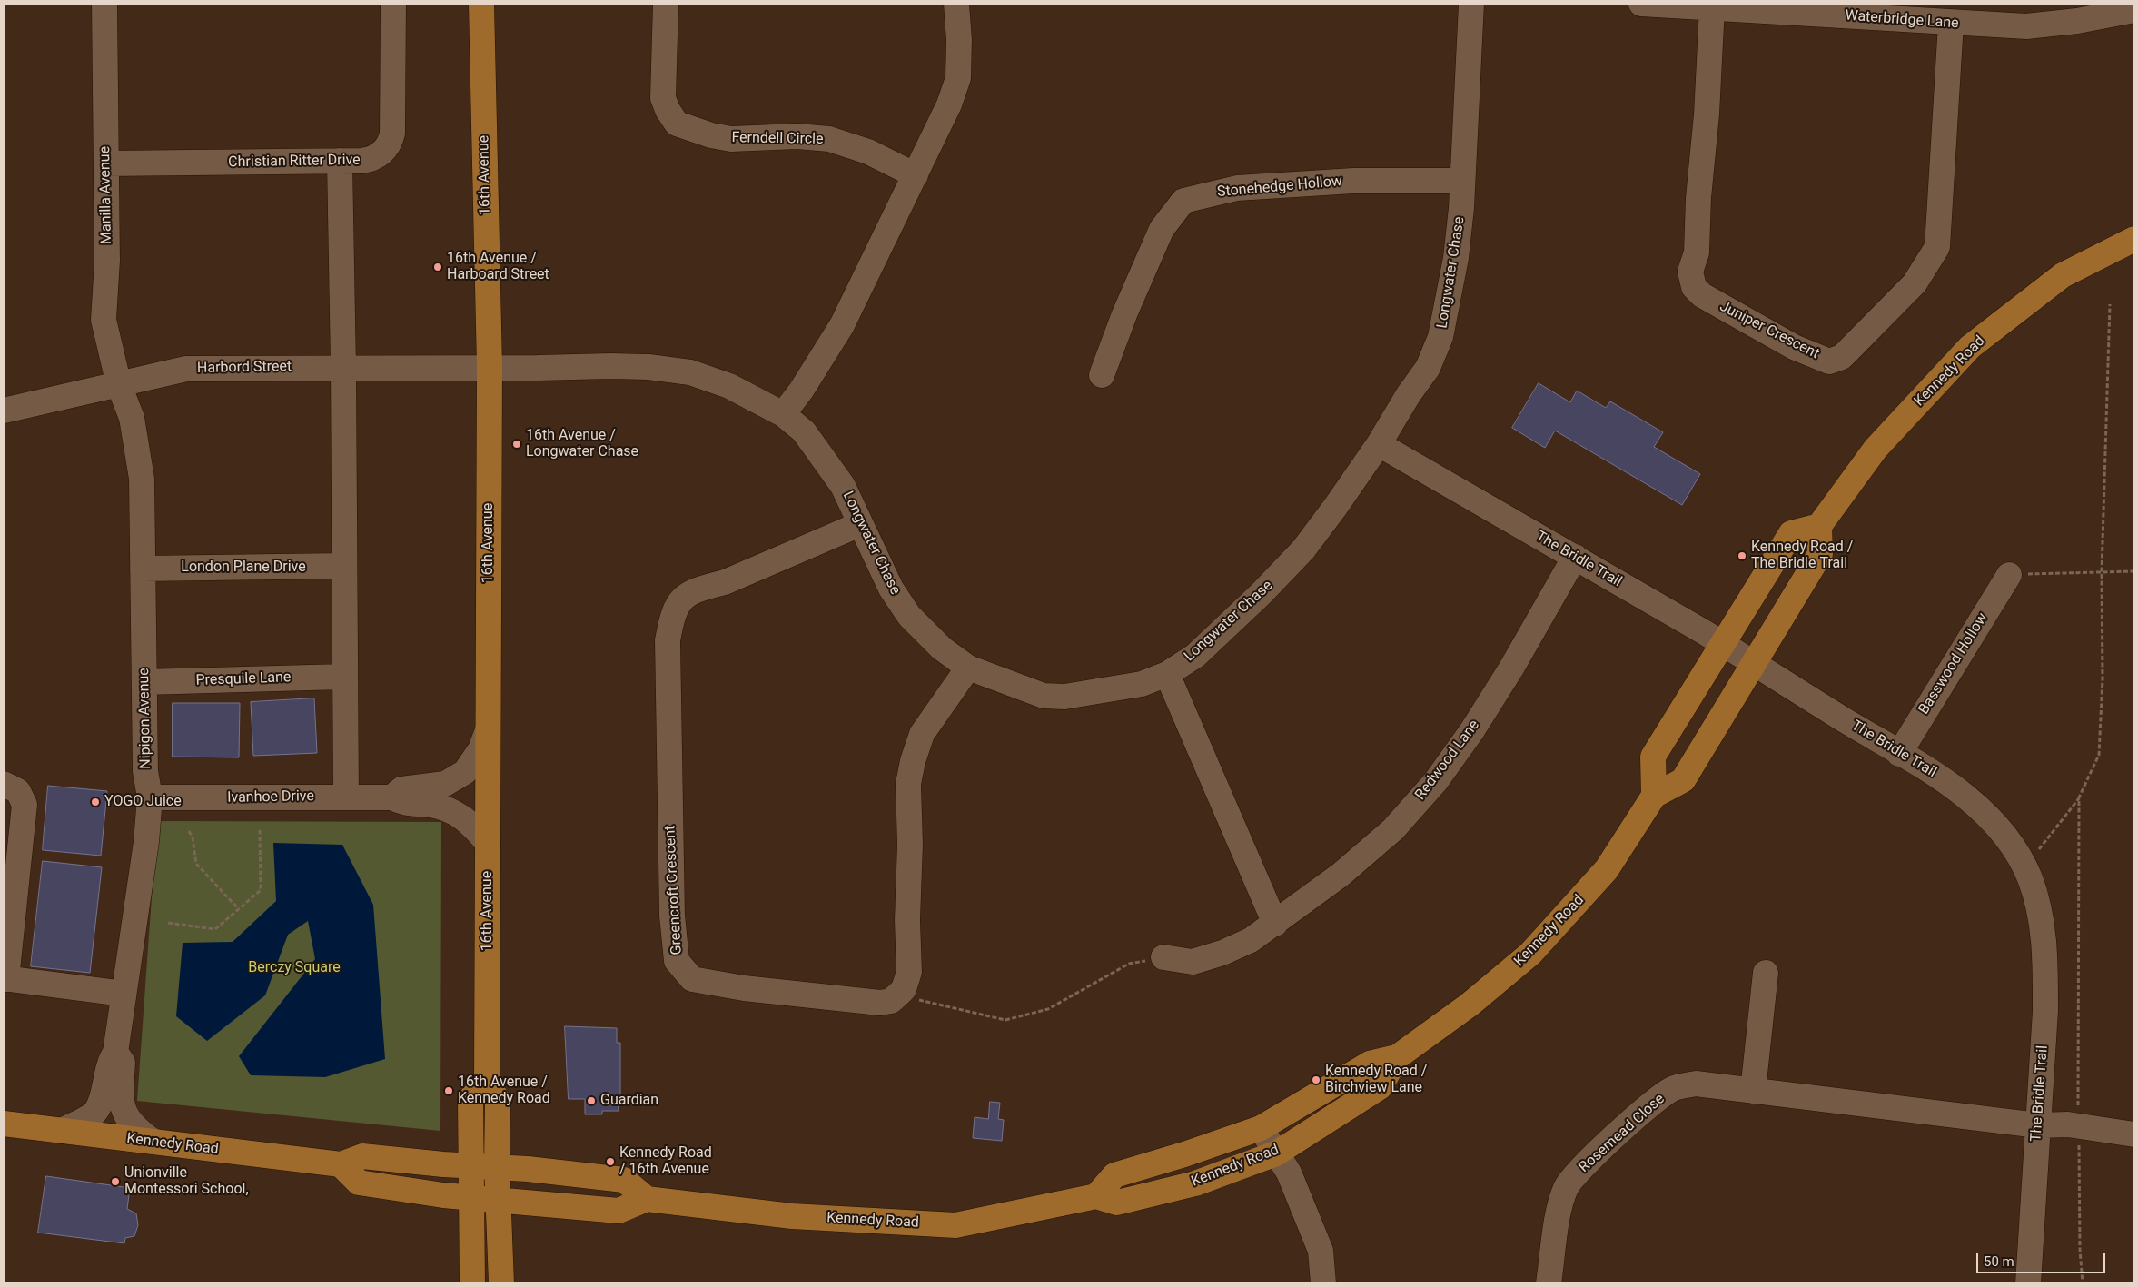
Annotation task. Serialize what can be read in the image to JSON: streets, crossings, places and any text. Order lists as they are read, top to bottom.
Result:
{
  "streets": {
    "main road": ["16th Avenue", "Kennedy Road"],
    "street": [
      "Waterbridge Lane",
      "Ferndell Circle",
      "Christian Ritter Drive",
      "Stonehedge Hollow",
      "Manilla Avenue",
      "Longwater Chase",
      "Juniper Crescent",
      "Harbord Street",
      "The Bridle Trail",
      "London Plane Drive",
      "Basswood Hollow",
      "Presquile Lane",
      "Nipigon Avenue",
      "Redwood Lane",
      "Ivanhoe Drive",
      "Greencroft Crescent",
      "Rosemead Close"
    ]
  },
  "crossings": [
    ["Waterbridge Lane", "Juniper Crescent"],
    ["Christian Ritter Drive", "Manilla Avenue"],
    ["16th Avenue", "Longwater Chase"],
    ["16th Avenue", "Harbord Street"],
    ["16th Avenue", "Kennedy Road"],
    ["16th Avenue", "Ivanhoe Drive"],
    ["Stonehedge Hollow", "Longwater Chase"],
    ["Manilla Avenue", "Harbord Street"],
    ["Manilla Avenue", "Nipigon Avenue"],
    ["Longwater Chase", "Harbord Street"],
    ["Longwater Chase", "The Bridle Trail"],
    ["Longwater Chase", "Greencroft Crescent"],
    ["Harbord Street", "Nipigon Avenue"],
    ["Kennedy Road", "The Bridle Trail"],
    ["Kennedy Road", "Nipigon Avenue"],
    ["The Bridle Trail", "Basswood Hollow"],
    ["The Bridle Trail", "Redwood Lane"],
    ["The Bridle Trail", "Rosemead Close"],
    ["London Plane Drive", "Nipigon Avenue"],
    ["Presquile Lane", "Nipigon Avenue"],
    ["Nipigon Avenue", "Ivanhoe Drive"]
  ],
  "parks": ["Berczy Square"],
  "places": [
    "16th Avenue / Harboard Street",
    "16th Avenue / Longwater Chase",
    "Kennedy Road / The Bridle Trail",
    "YOGO Juice",
    "Kennedy Road / Birchview Lane",
    "16th Avenue / Kennedy Road",
    "Guardian",
    "Kennedy Road / 16th Avenue",
    "Unionville Montessori School,"
  ],
  "scale_bar": "50 m"
}
